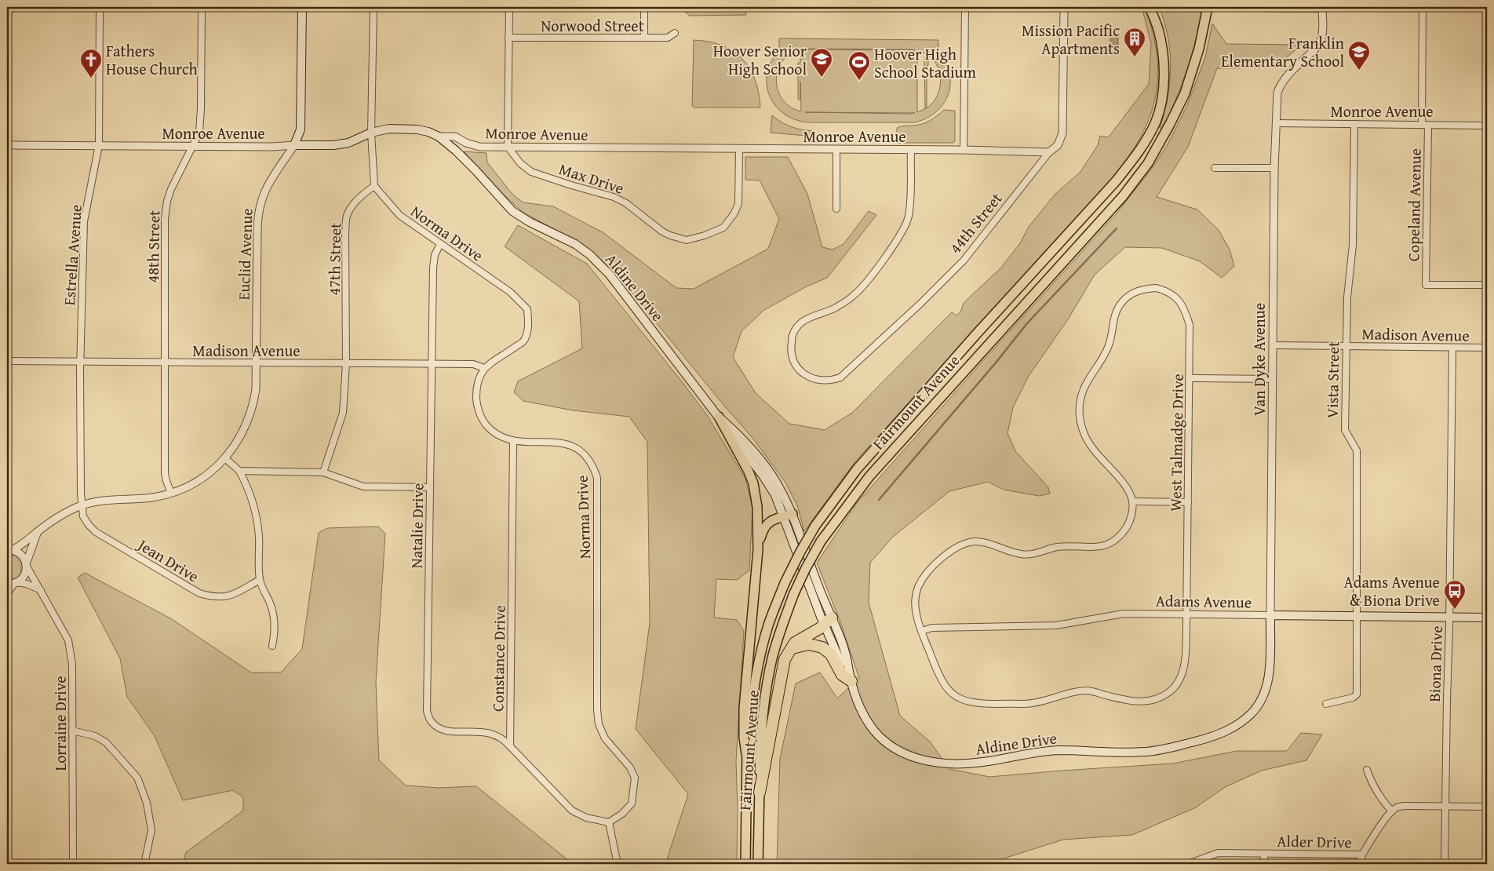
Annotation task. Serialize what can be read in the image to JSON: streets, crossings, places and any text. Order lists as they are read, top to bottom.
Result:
{
  "streets": {
    "main road": [
      "Monroe Avenue",
      "Euclid Avenue",
      "Aldine Drive",
      "Van Dyke Avenue",
      "Fairmount Avenue",
      "Adams Avenue"
    ],
    "street": [
      "Norwood Street",
      "Max Drive",
      "Copeland Avenue",
      "44th Street",
      "Norma Drive",
      "48th Street",
      "Estrella Avenue",
      "47th Street",
      "Madison Avenue",
      "Vista Street",
      "West Talmadge Drive",
      "Natalie Drive",
      "Jean Drive",
      "Constance Drive",
      "Biona Drive",
      "Lorraine Drive",
      "Alder Drive"
    ]
  },
  "crossings": [
    ["Monroe Avenue", "Max Drive"],
    ["Monroe Avenue", "Copeland Avenue"],
    ["Monroe Avenue", "44th Street"],
    ["Monroe Avenue", "48th Street"],
    ["Monroe Avenue", "Euclid Avenue"],
    ["Monroe Avenue", "Estrella Avenue"],
    ["Monroe Avenue", "Aldine Drive"],
    ["Monroe Avenue", "Van Dyke Avenue"],
    ["Monroe Avenue", "Vista Street"],
    ["Norma Drive", "47th Street"],
    ["Norma Drive", "Madison Avenue"],
    ["Norma Drive", "Natalie Drive"],
    ["Norma Drive", "Constance Drive"],
    ["48th Street", "Madison Avenue"],
    ["Euclid Avenue", "Madison Avenue"],
    ["Estrella Avenue", "Madison Avenue"],
    ["Estrella Avenue", "Jean Drive"],
    ["47th Street", "Madison Avenue"],
    ["Aldine Drive", "Van Dyke Avenue"],
    ["Madison Avenue", "Van Dyke Avenue"],
    ["Madison Avenue", "Vista Street"],
    ["Madison Avenue", "Natalie Drive"],
    ["Madison Avenue", "Biona Drive"],
    ["Van Dyke Avenue", "Adams Avenue"],
    ["Vista Street", "Adams Avenue"],
    ["West Talmadge Drive", "Adams Avenue"],
    ["Natalie Drive", "Constance Drive"],
    ["Adams Avenue", "Biona Drive"]
  ],
  "places": {
    "building": ["Mission Pacific Apartments"],
    "school or university": ["Franklin Elementary School", "Hoover Senior High School"],
    "church": ["Fathers House Church"],
    "sports": ["Hoover High School Stadium"],
    "bus stop": ["Adams Avenue & Biona Drive"]
  }
}
